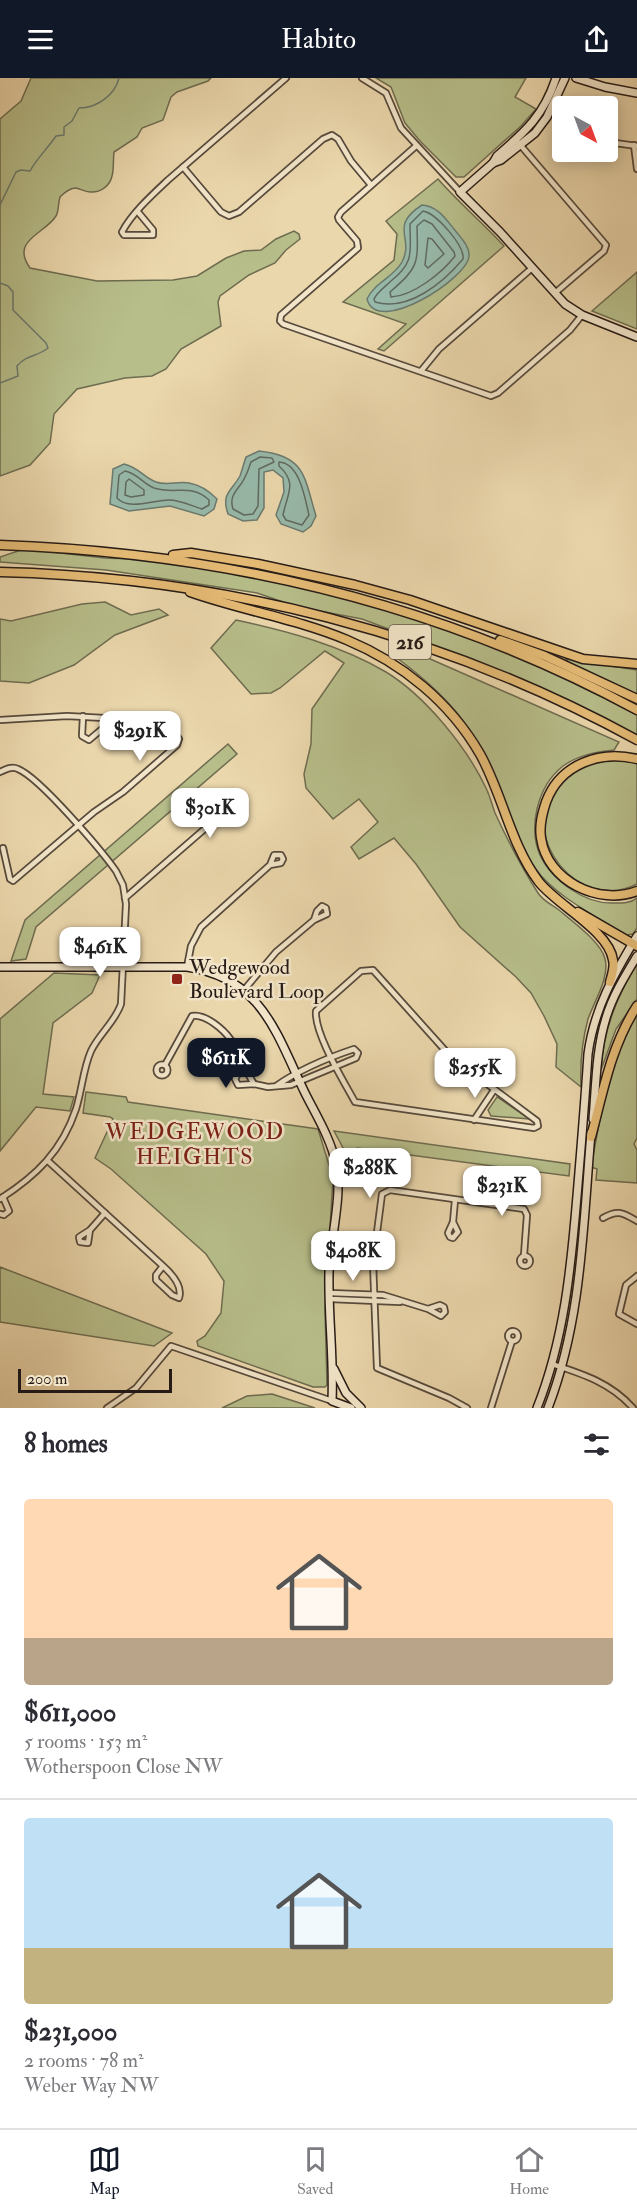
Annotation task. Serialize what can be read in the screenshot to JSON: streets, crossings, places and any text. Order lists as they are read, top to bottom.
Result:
{
  "streets": {
    "highway": ["216"]
  },
  "districts": ["WEDGEWOOD HEIGHTS"],
  "places": {
    "transit": ["Wedgewood Boulevard Loop"]
  },
  "scale_bar": "200 m",
  "north": "bottom right",
  "page": {
    "header": "Habito",
    "price": [
      "$291K",
      "$301K",
      "$461K",
      "$611K",
      "$255K",
      "$288K",
      "$231K",
      "$408K"
    ],
    "scale": "200 m",
    "heading": "8 homes",
    "list": [
      {
        "name": "$611,000",
        "note": "5 rooms · 153 m² · Wotherspoon Close NW"
      },
      {
        "name": "$231,000",
        "note": "2 rooms · 78 m² · Weber Way NW"
      }
    ],
    "tabs": ["Map", "Saved", "Home"]
  }
}
